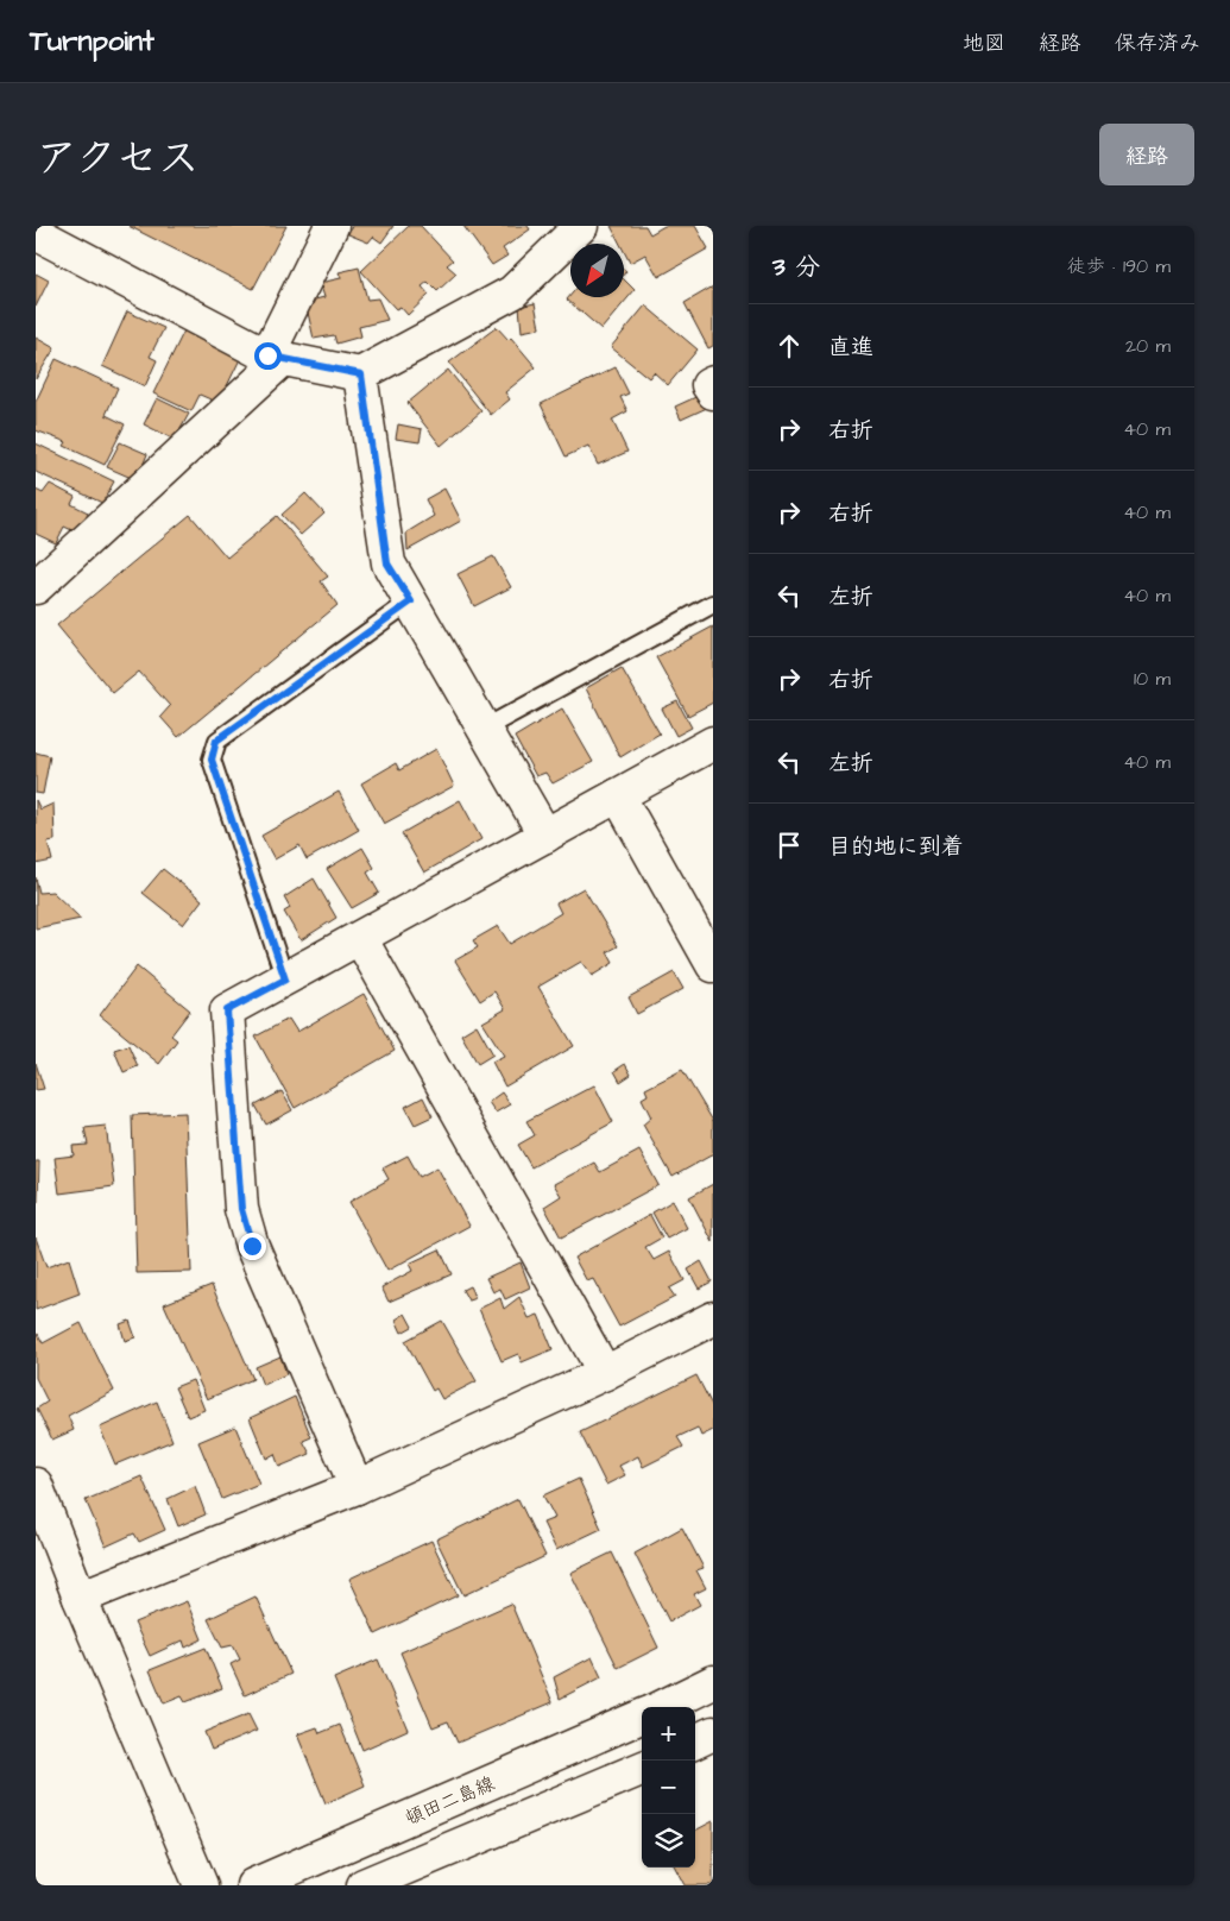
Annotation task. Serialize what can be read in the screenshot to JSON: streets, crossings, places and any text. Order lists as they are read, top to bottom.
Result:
{
  "streets": {
    "street": ["頓田二島線"]
  },
  "north": "bottom left",
  "page": {
    "header": "Turnpoint",
    "nav": ["地図", "経路", "保存済み"],
    "title": "アクセス",
    "buttons": "経路",
    "heading": ["3 分", "徒歩 · 190 m"],
    "list": [
      ["直進", "20 m"],
      ["右折", "40 m"],
      ["右折", "40 m"],
      ["左折", "40 m"],
      ["右折", "10 m"],
      ["左折", "40 m"],
      "目的地に到着"
    ],
    "map_buttons": ["+", "−"]
  }
}
